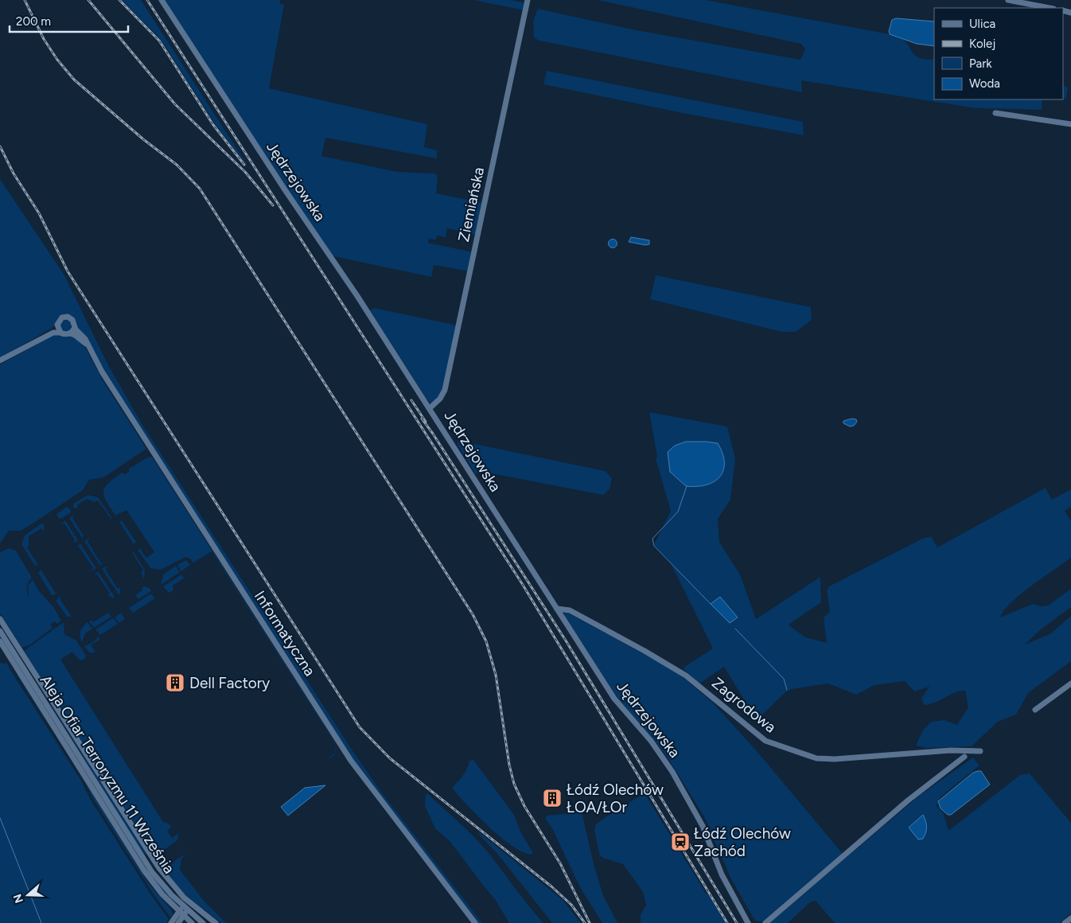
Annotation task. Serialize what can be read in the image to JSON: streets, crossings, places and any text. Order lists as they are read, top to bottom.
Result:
{
  "streets": {
    "street": [
      "Jędrzejowska",
      "Ziemiańska",
      "Informatyczna",
      "Zagrodowa",
      "Aleja Ofiar Terroryzmu 11 Września"
    ]
  },
  "crossings": [
    ["Jędrzejowska", "Ziemiańska"],
    ["Jędrzejowska", "Zagrodowa"]
  ],
  "places": {
    "building": ["Dell Factory", "Łódź Olechów ŁOA/ŁOr"],
    "station": ["Łódź Olechów Zachód"]
  },
  "legend": [
    "Ulica",
    "Kolej",
    "Park",
    "Woda"
  ],
  "scale_bar": "200 m",
  "north": "left"
}
